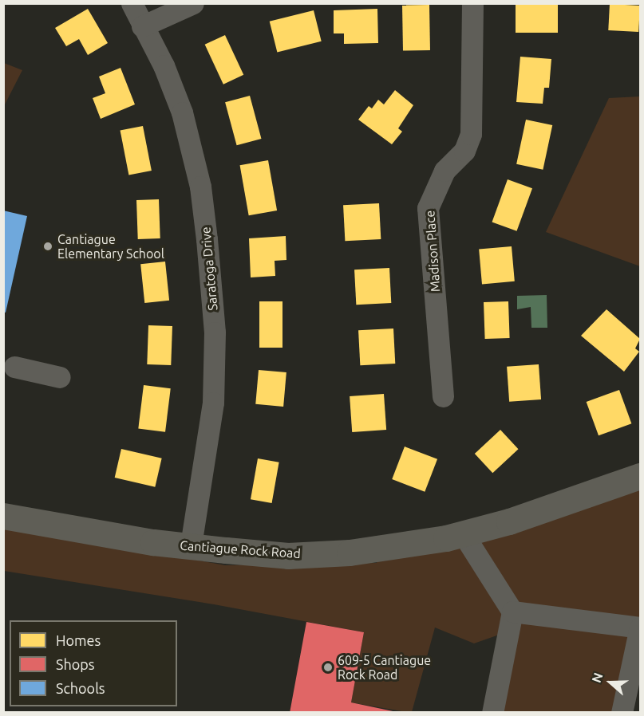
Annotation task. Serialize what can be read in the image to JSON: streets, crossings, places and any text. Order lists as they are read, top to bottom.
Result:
{
  "streets": {
    "main road": ["Cantiague Rock Road"],
    "street": ["Madison Place", "Saratoga Drive"]
  },
  "crossings": [
    ["Saratoga Drive", "Cantiague Rock Road"]
  ],
  "places": ["Cantiague Elementary School", "609-5 Cantiague Rock Road"],
  "legend": ["Homes", "Shops", "Schools"],
  "north": "left"
}
